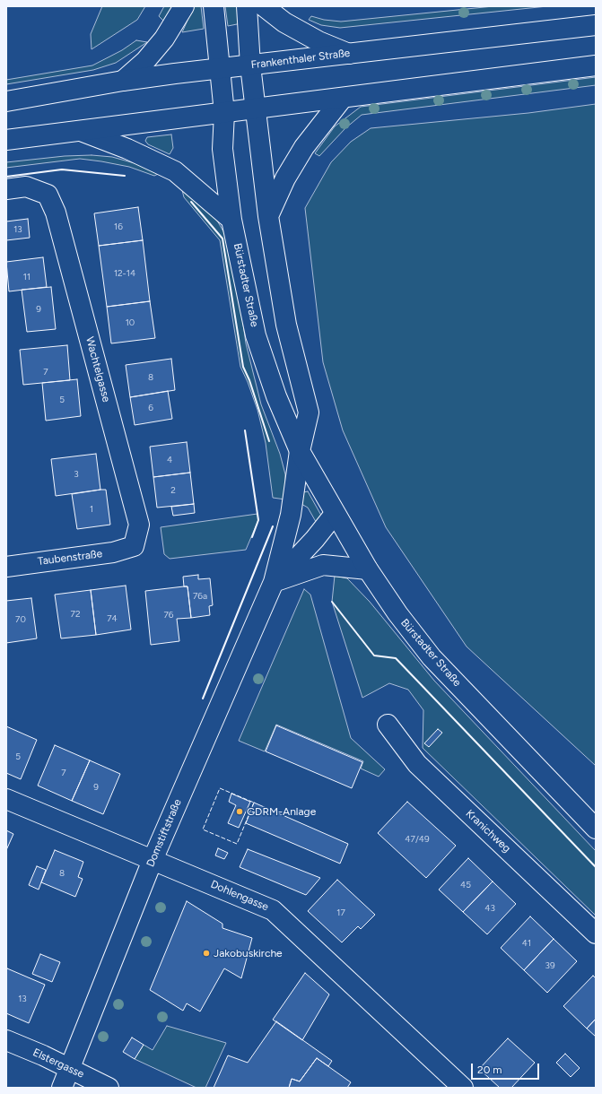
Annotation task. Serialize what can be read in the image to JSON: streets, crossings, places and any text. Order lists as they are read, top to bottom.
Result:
{
  "streets": {
    "main road": [
      "Frankenthaler Straße",
      "Bürstadter Straße",
      "Wachtelgasse",
      "Taubenstraße",
      "Kranichweg",
      "Domstiftstraße",
      "Dohlengasse",
      "Elstergasse"
    ]
  },
  "crossings": [
    ["Frankenthaler Straße", "Bürstadter Straße"],
    ["Wachtelgasse", "Taubenstraße"],
    ["Domstiftstraße", "Dohlengasse"],
    ["Domstiftstraße", "Elstergasse"]
  ],
  "places": ["GDRM-Anlage", "Jakobuskirche"],
  "house_numbers": [
    "16",
    "13",
    "12-14",
    "11",
    "9",
    "10",
    "7",
    "8",
    "5",
    "6",
    "4",
    "3",
    "2",
    "1",
    "76a",
    "72",
    "76",
    "74",
    "70",
    "5",
    "7",
    "9",
    "47/49",
    "8",
    "45",
    "43",
    "17",
    "41",
    "39",
    "13"
  ],
  "scale_bar": "20 m"
}
